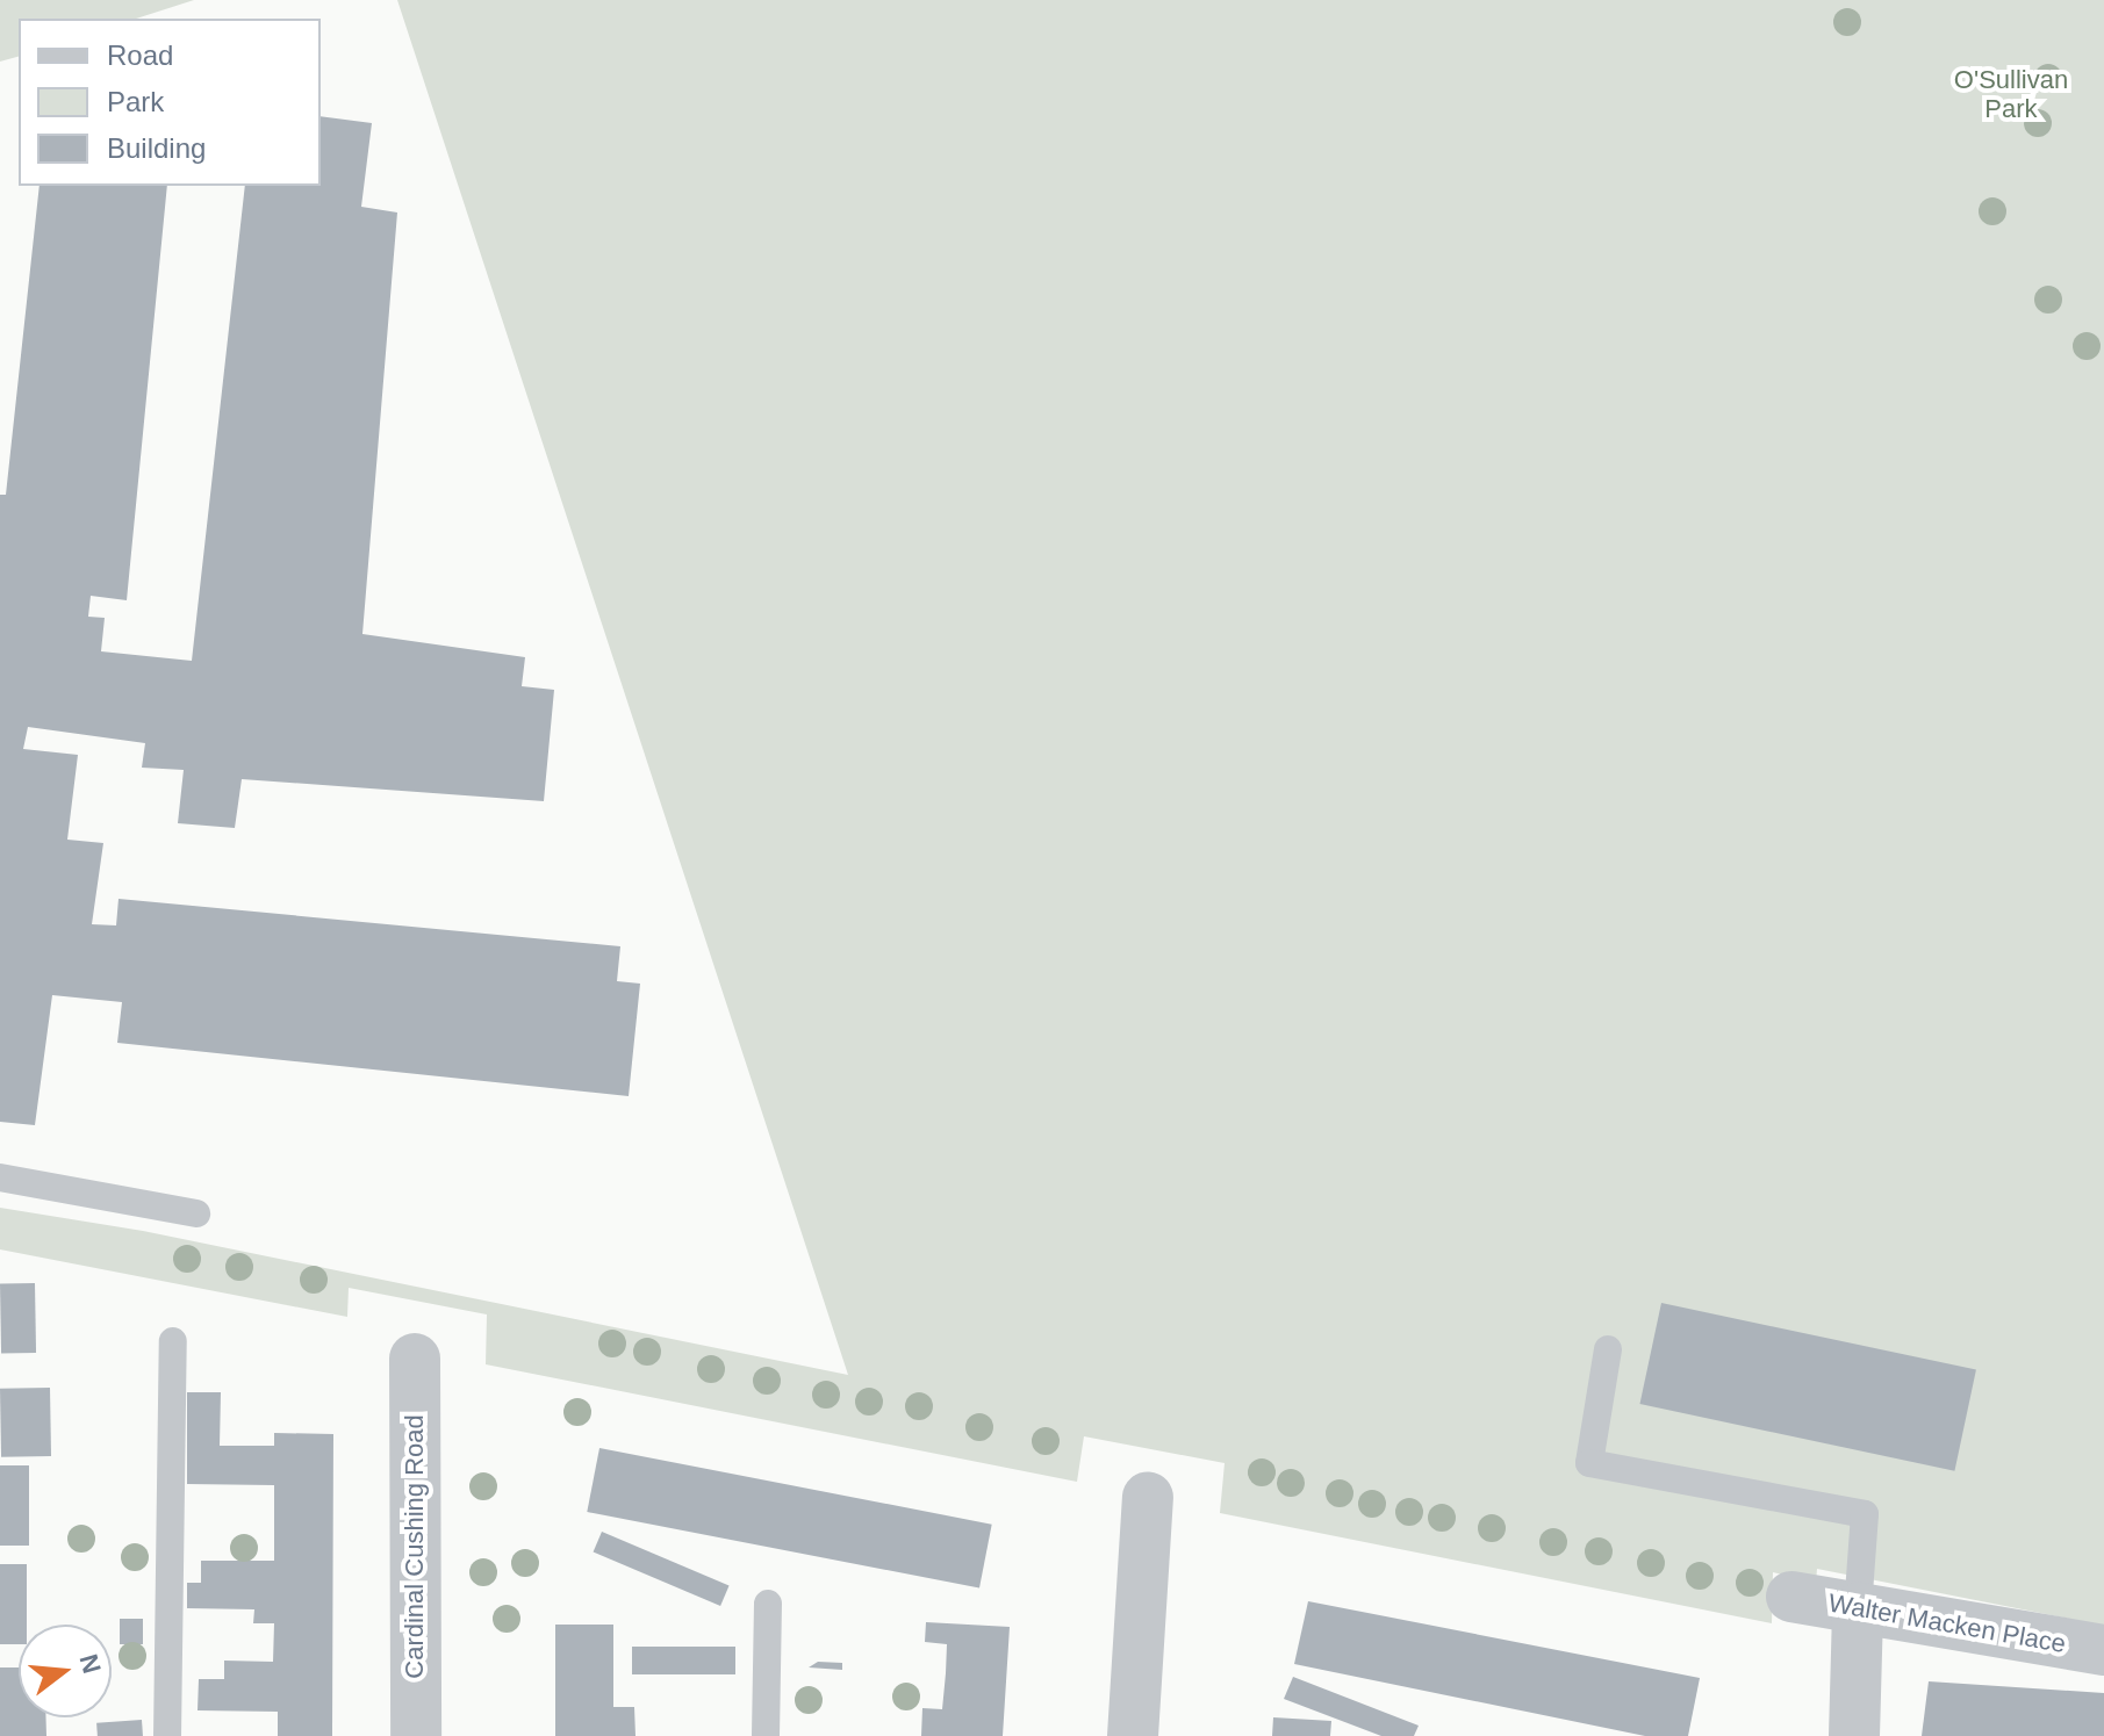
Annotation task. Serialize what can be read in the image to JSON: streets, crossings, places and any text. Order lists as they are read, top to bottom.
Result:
{
  "streets": {
    "street": ["Cardinal Cushing Road", "Walter Macken Place"]
  },
  "parks": ["O'Sullivan Park"],
  "legend": ["Road", "Park", "Building"],
  "north": "right"
}
